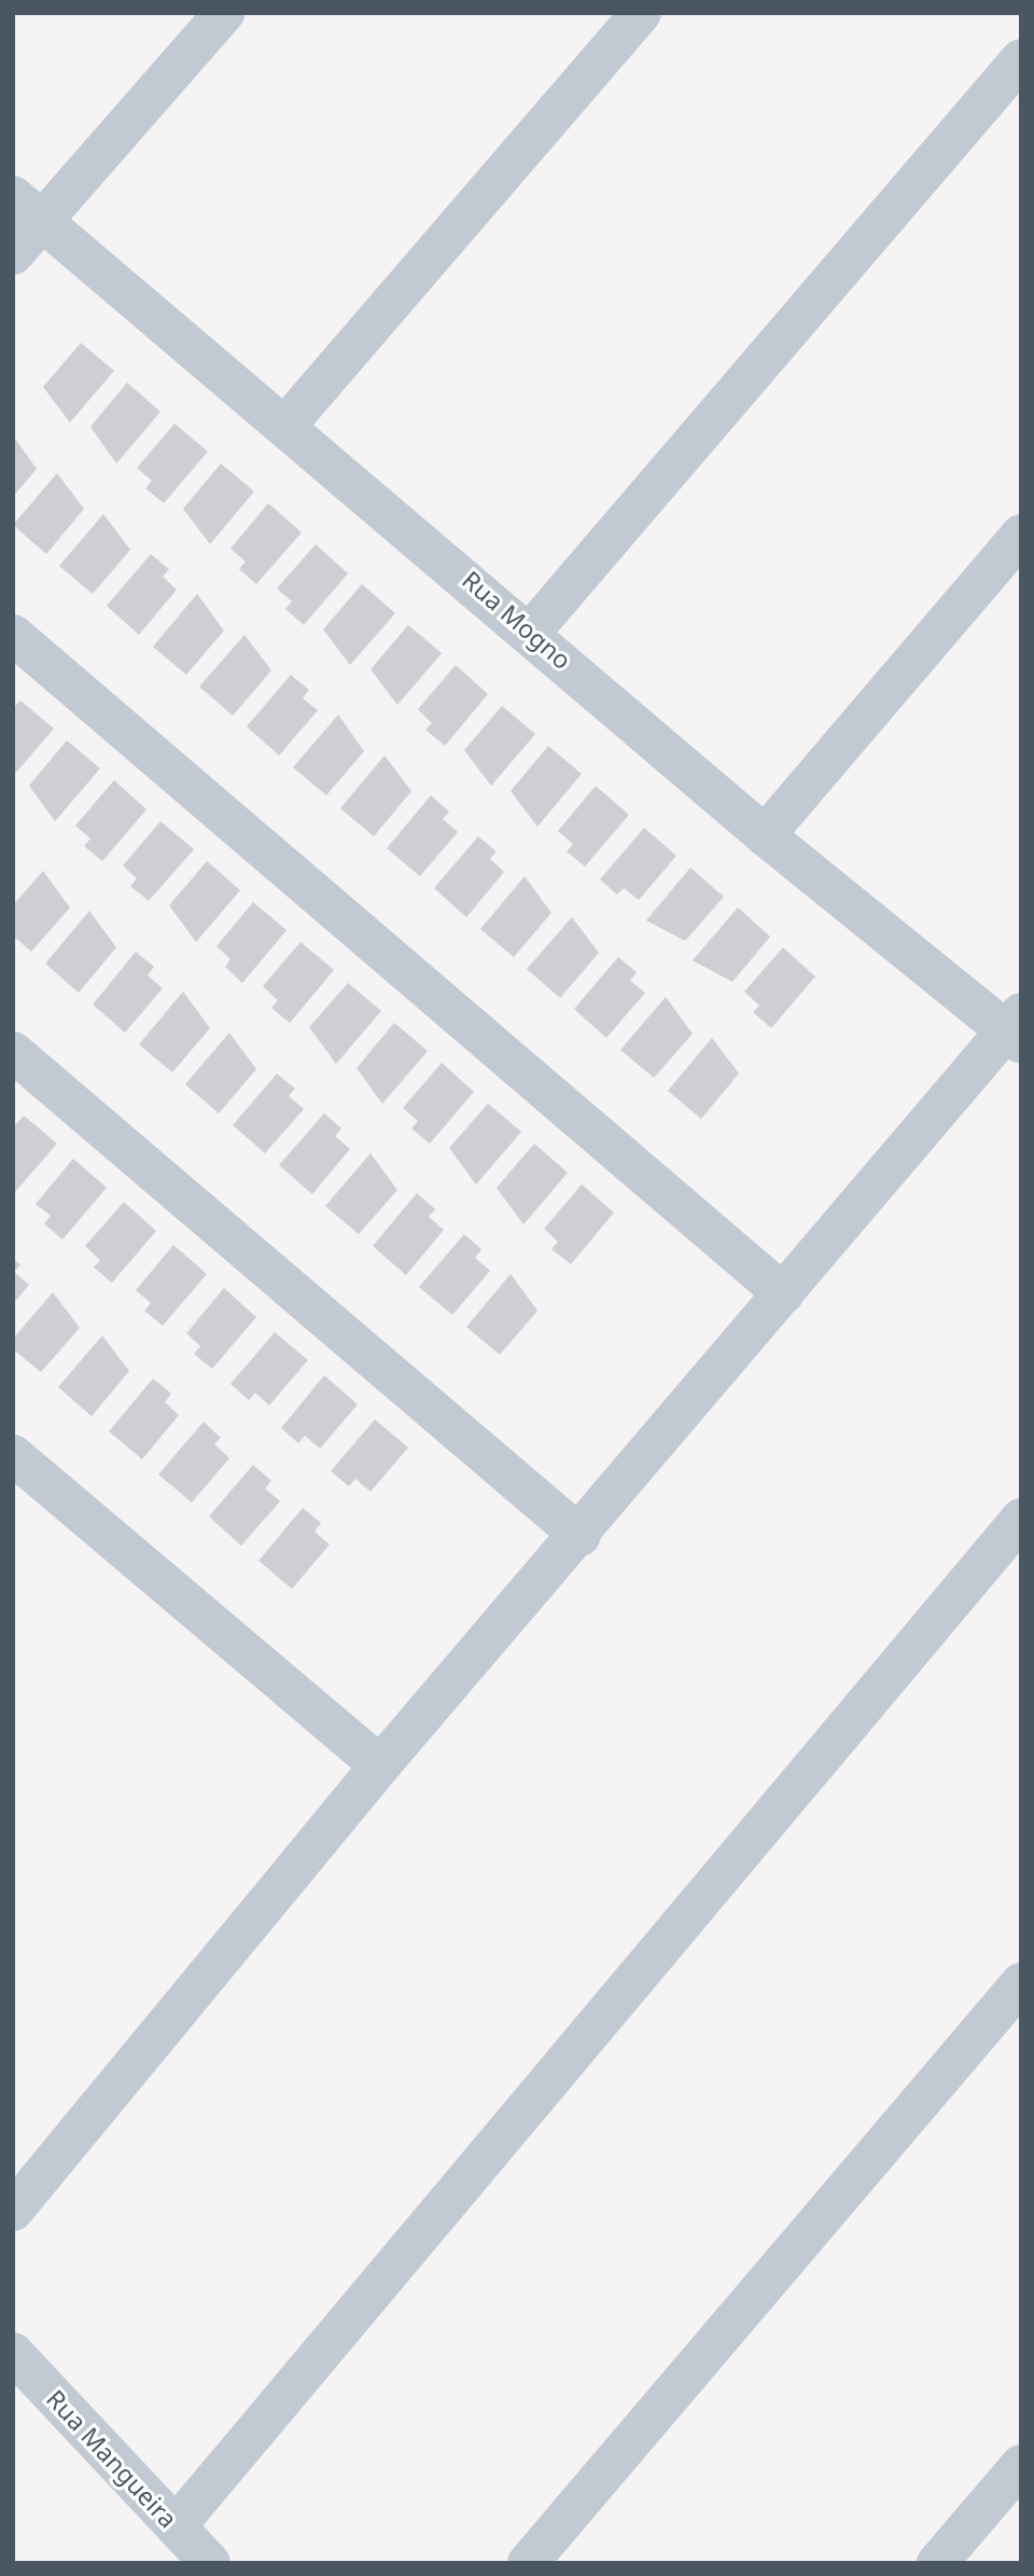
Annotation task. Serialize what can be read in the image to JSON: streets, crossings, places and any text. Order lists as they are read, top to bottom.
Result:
{
  "streets": {
    "street": ["Rua Mogno", "Rua Mangueira"]
  }
}
